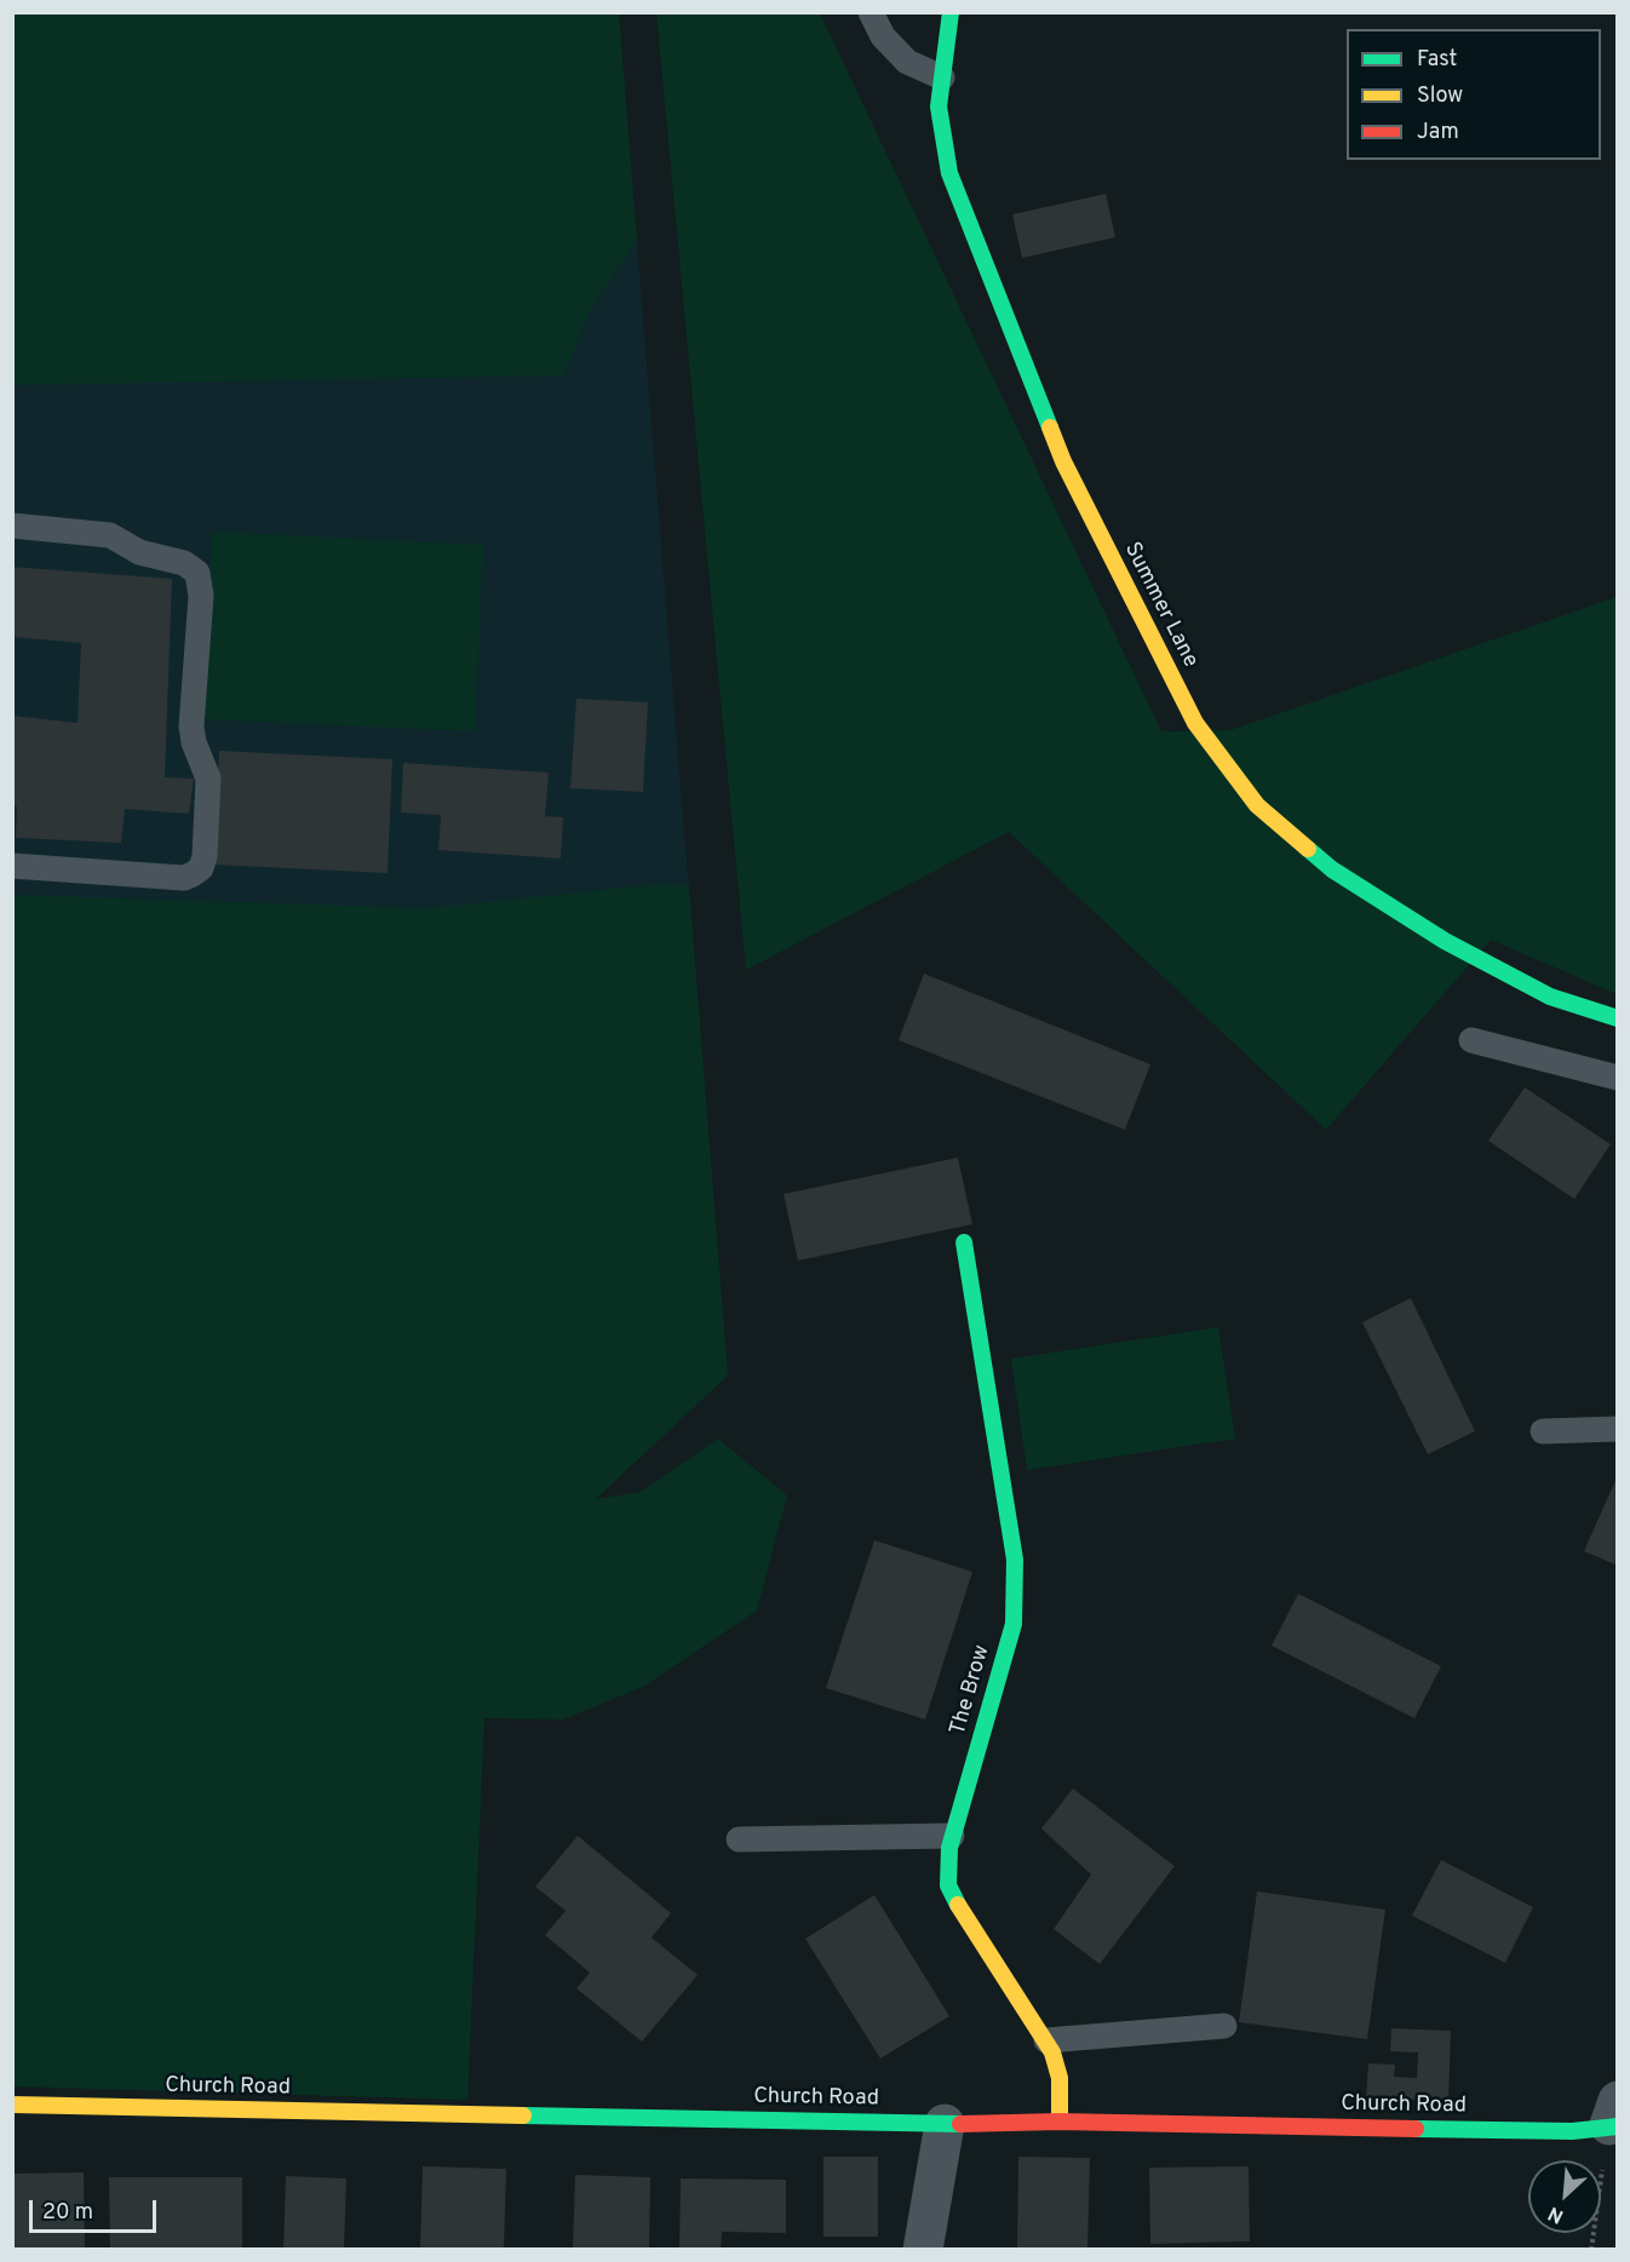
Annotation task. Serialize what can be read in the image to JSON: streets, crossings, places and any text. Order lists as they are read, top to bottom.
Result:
{
  "streets": {
    "street": ["Summer Lane", "The Brow", "Church Road"]
  },
  "crossings": [
    ["The Brow", "Church Road"]
  ],
  "legend": ["Fast", "Slow", "Jam"],
  "scale_bar": "20 m",
  "north": "bottom left"
}
